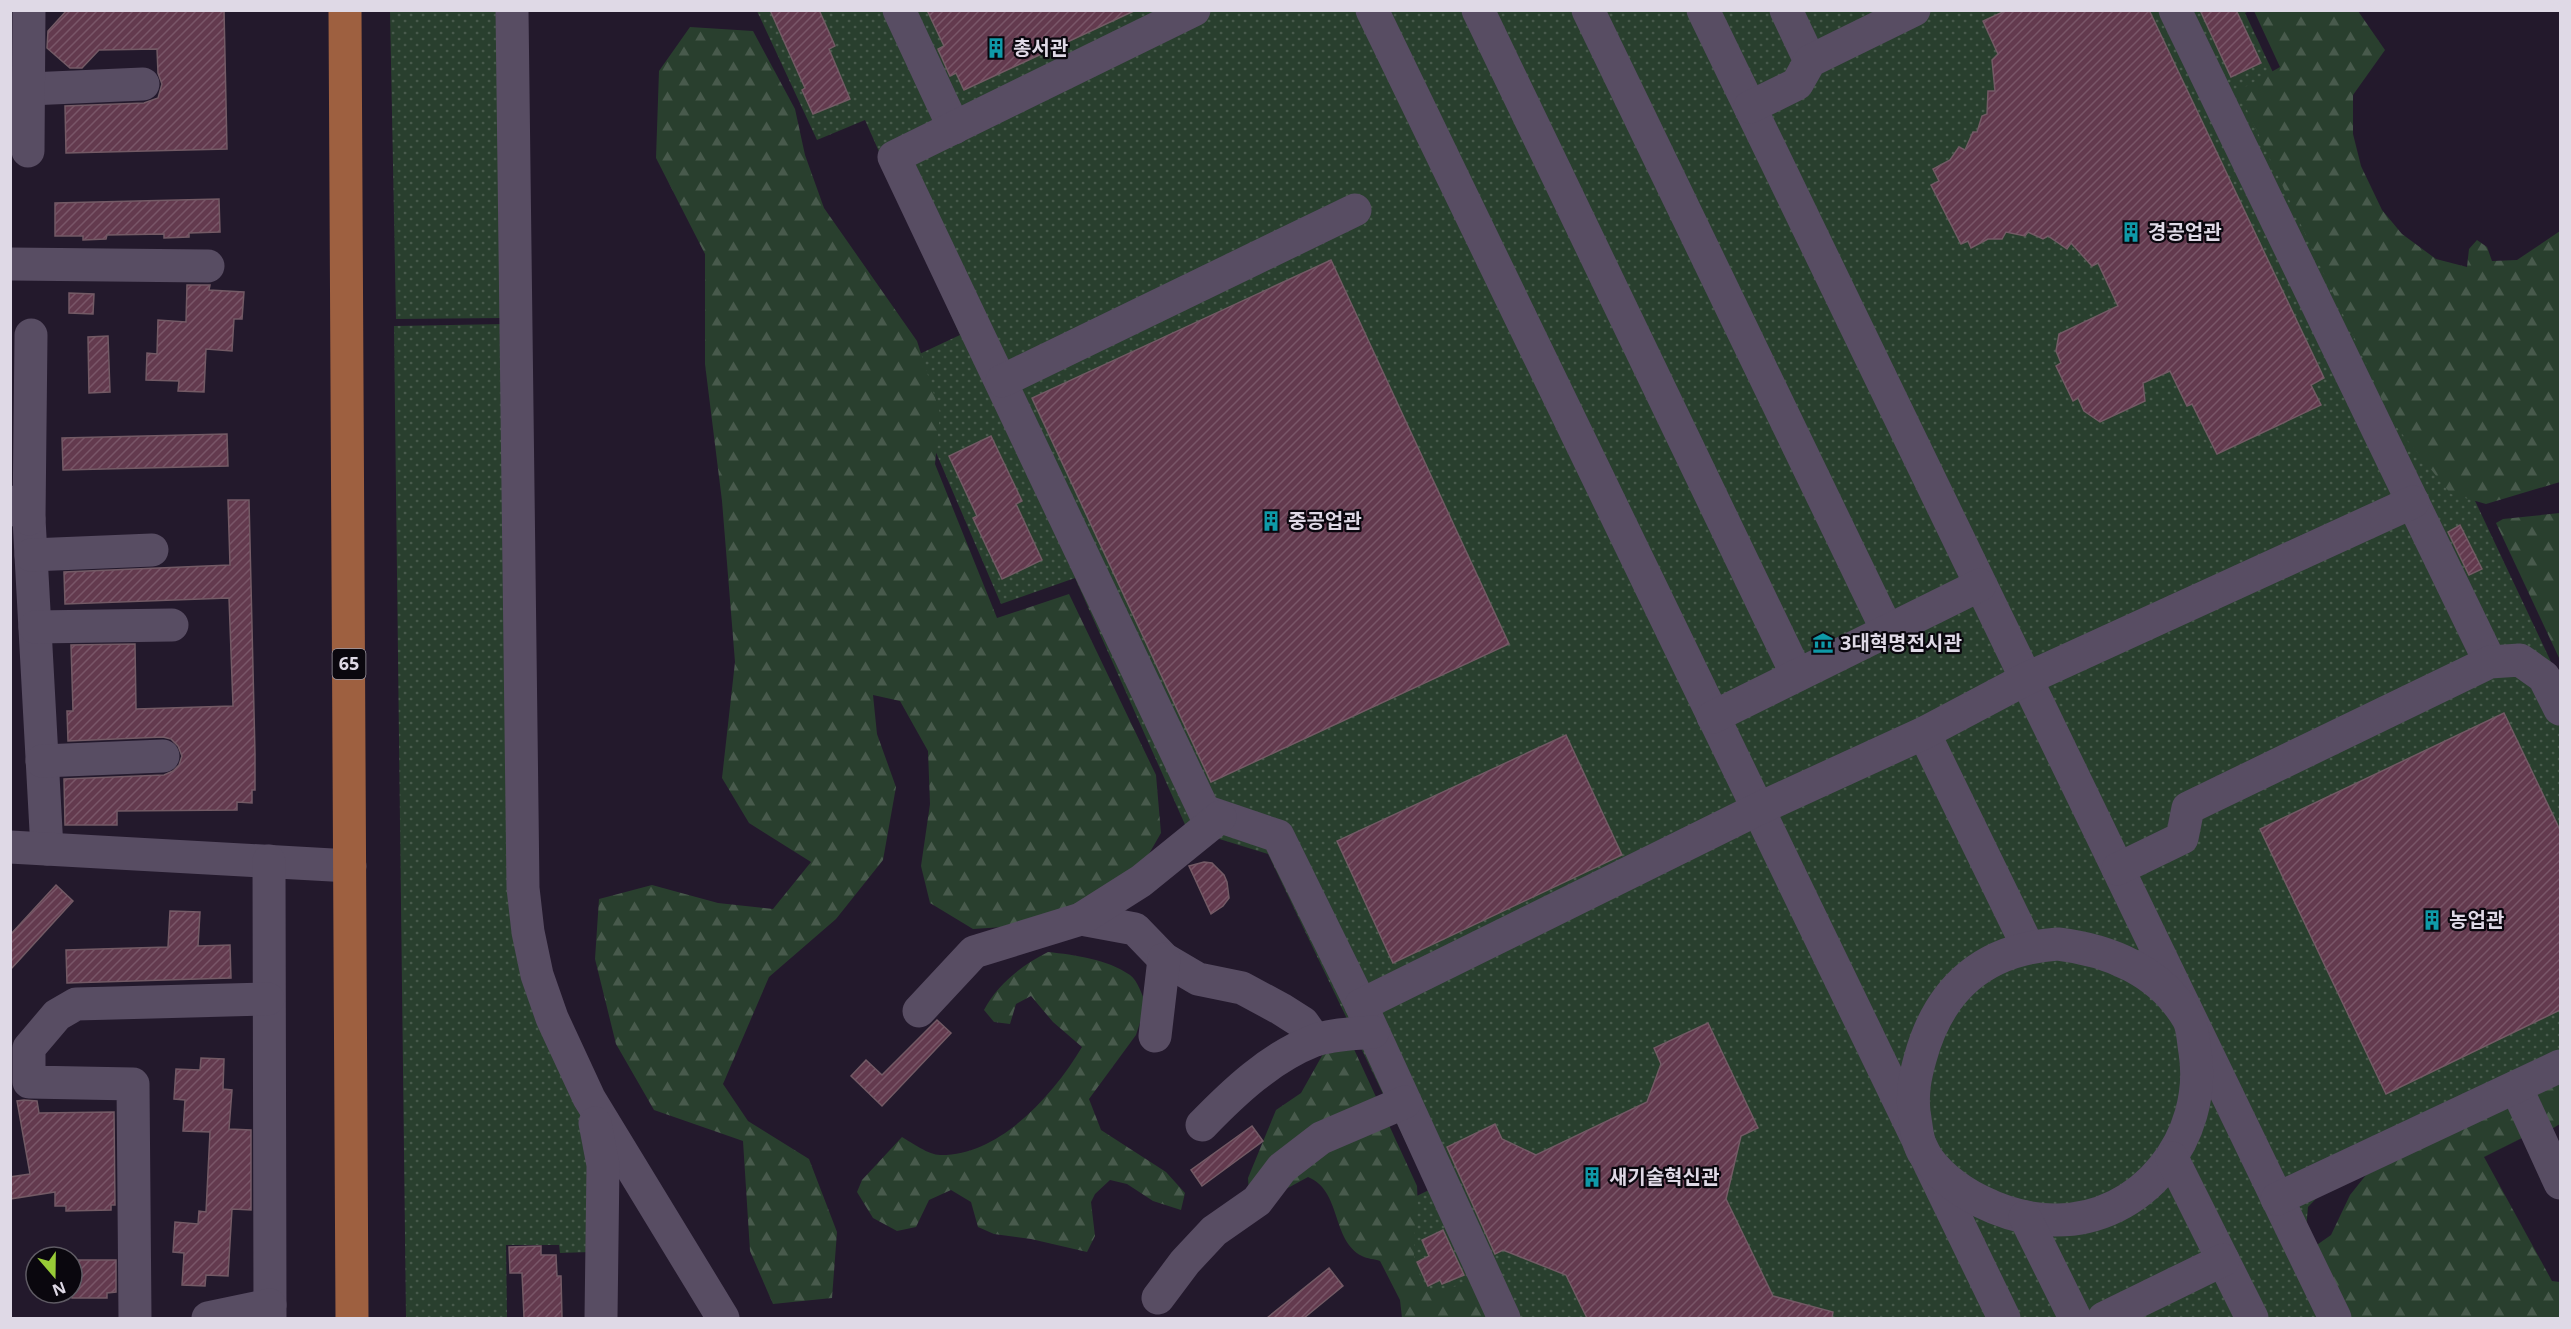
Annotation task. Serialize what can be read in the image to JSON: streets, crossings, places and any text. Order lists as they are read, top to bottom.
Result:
{
  "streets": {
    "main road": ["65"]
  },
  "places": {
    "building": [
      "총서관",
      "경공업관",
      "중공업관",
      "농업관",
      "새기술혁신관"
    ],
    "museum": ["3대혁명전시관"]
  },
  "north": "bottom"
}
